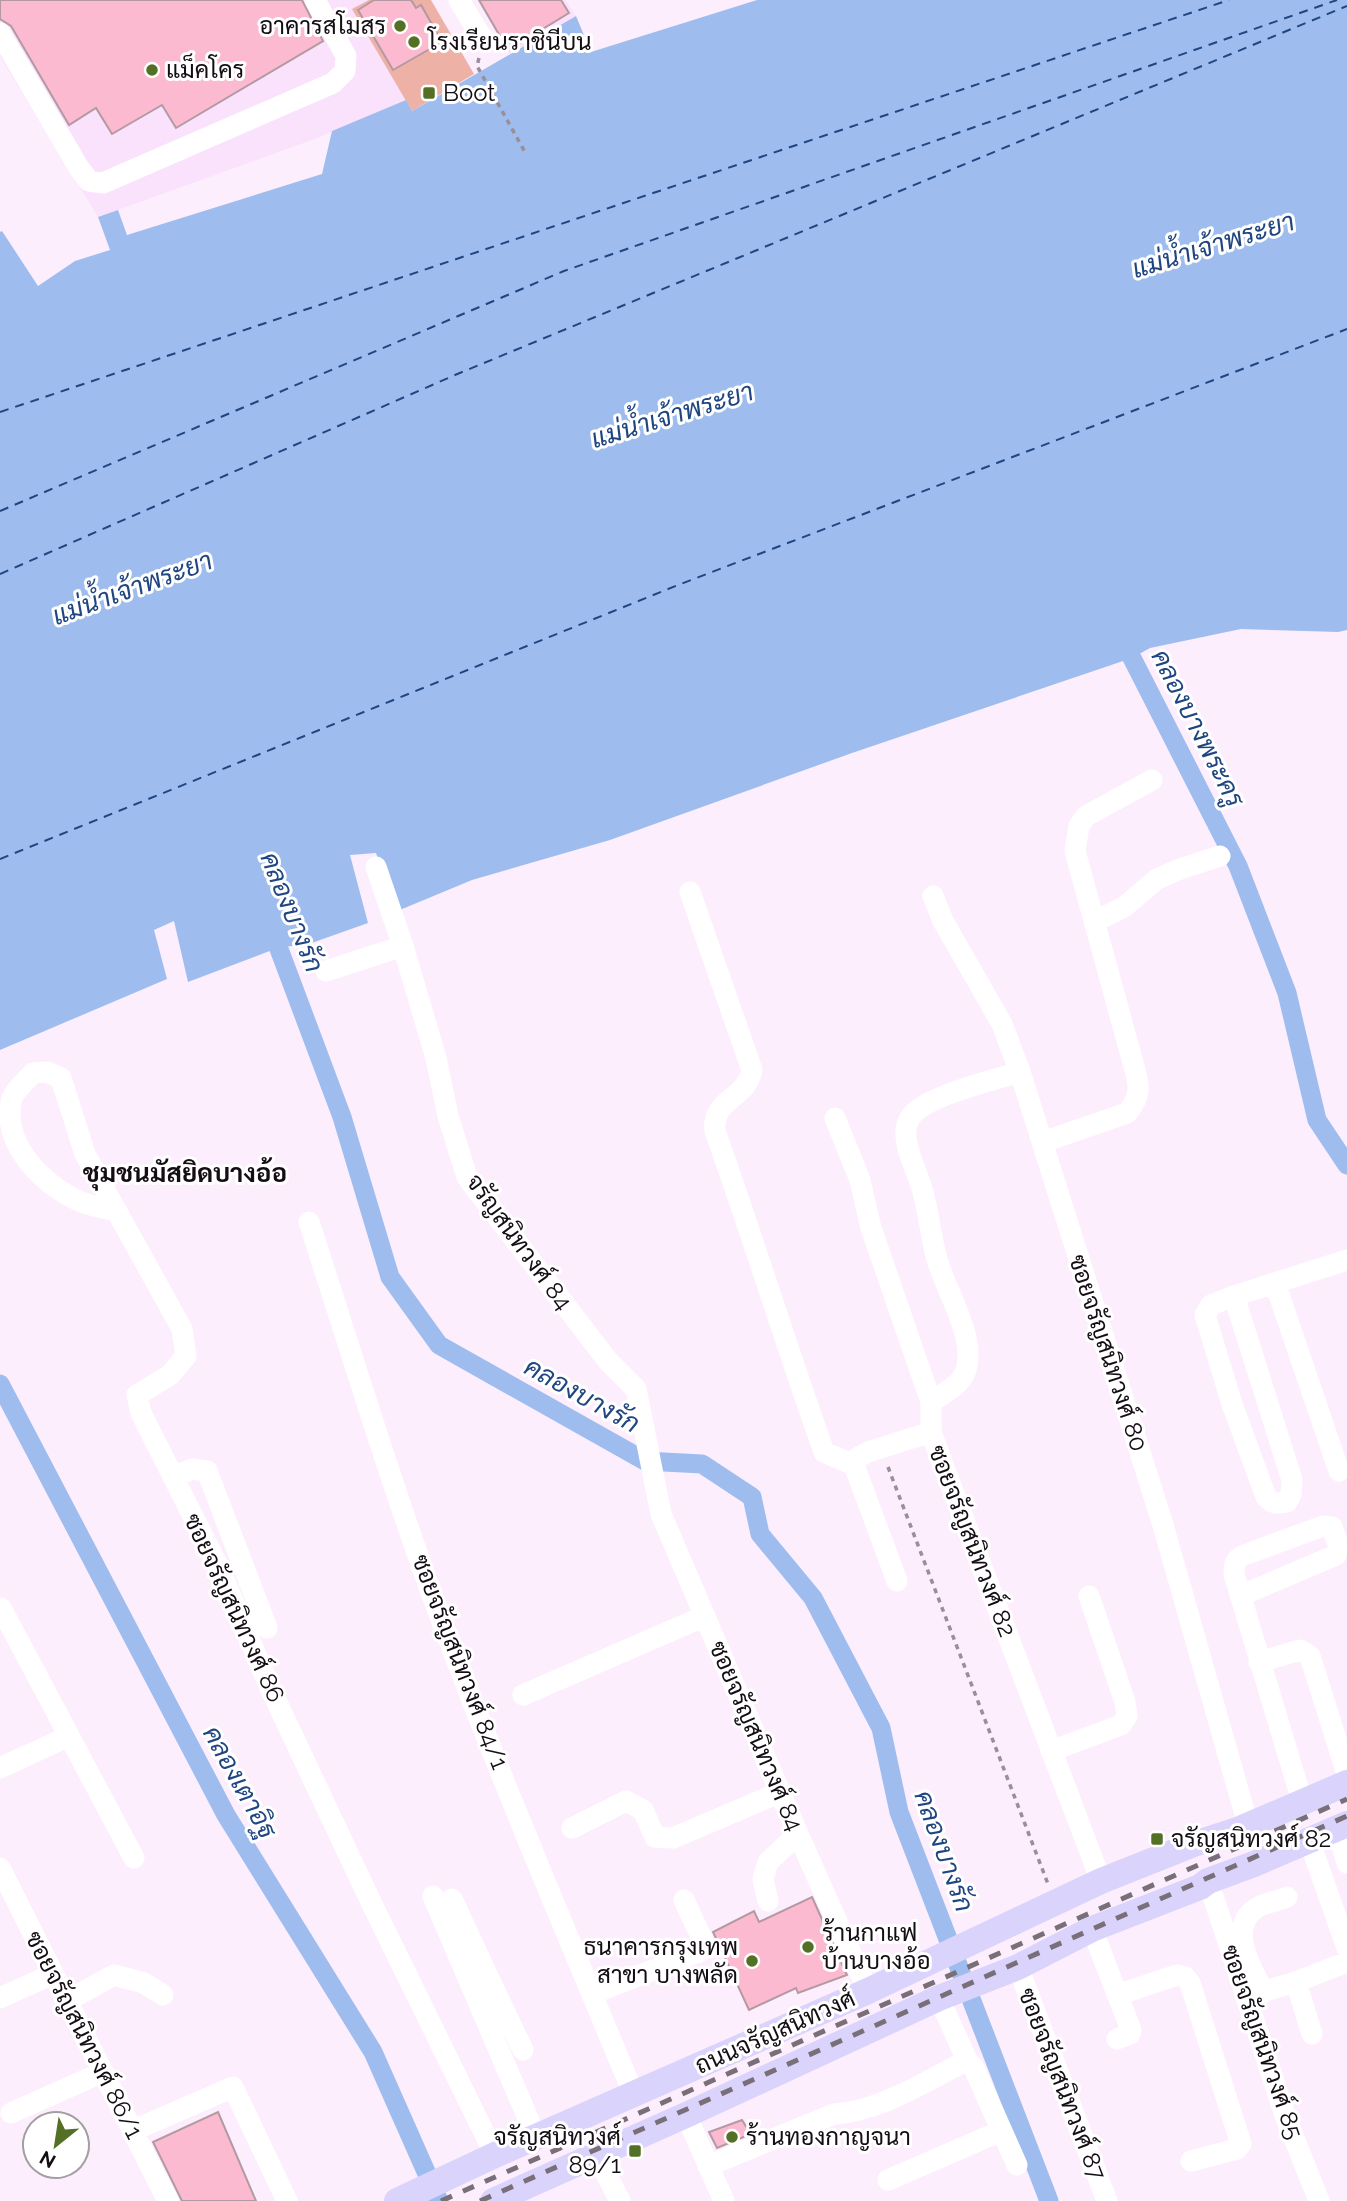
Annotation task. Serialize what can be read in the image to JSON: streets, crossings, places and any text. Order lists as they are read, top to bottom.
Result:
{
  "streets": {
    "main road": ["ถนนจรัญสนิทวงศ์"],
    "street": [
      "จรัญสนิทวงศ์ 84",
      "ซอยจรัญสนิทวงศ์ 80",
      "ซอยจรัญสนิทวงศ์ 82",
      "ซอยจรัญสนิทวงศ์ 86",
      "ซอยจรัญสนิทวงศ์ 84/1",
      "ซอยจรัญสนิทวงศ์ 84",
      "ซอยจรัญสนิทวงศ์ 86/1",
      "ซอยจรัญสนิทวงศ์ 85",
      "ซอยจรัญสนิทวงศ์ 87"
    ]
  },
  "crossings": [
    ["จรัญสนิทวงศ์ 84", "ซอยจรัญสนิทวงศ์ 84"],
    ["ซอยจรัญสนิทวงศ์ 80", "ถนนจรัญสนิทวงศ์"],
    ["ซอยจรัญสนิทวงศ์ 82", "ถนนจรัญสนิทวงศ์"],
    ["ซอยจรัญสนิทวงศ์ 86", "ถนนจรัญสนิทวงศ์"],
    ["ซอยจรัญสนิทวงศ์ 84/1", "ถนนจรัญสนิทวงศ์"],
    ["ซอยจรัญสนิทวงศ์ 84", "ถนนจรัญสนิทวงศ์"],
    ["ถนนจรัญสนิทวงศ์", "ซอยจรัญสนิทวงศ์ 85"],
    ["ถนนจรัญสนิทวงศ์", "ซอยจรัญสนิทวงศ์ 87"]
  ],
  "districts": ["ชุมชนมัสยิดบางอ้อ"],
  "water": [
    "แม่น้ำเจ้าพระยา",
    "คลองบางพระครู",
    "คลองบางรัก",
    "คลองเตาอิฐ"
  ],
  "places": {
    "other": [
      "อาคารสโมสร",
      "โรงเรียนราชินีบน",
      "แม็คโคร",
      "ร้านกาแฟ บ้านบางอ้อ",
      "ธนาคารกรุงเทพ สาขา บางพลัด",
      "ร้านทองกาญจนา"
    ],
    "transit": ["Boot", "จรัญสนิทวงศ์ 82", "จรัญสนิทวงศ์ 89/1"]
  },
  "north": "bottom left"
}
